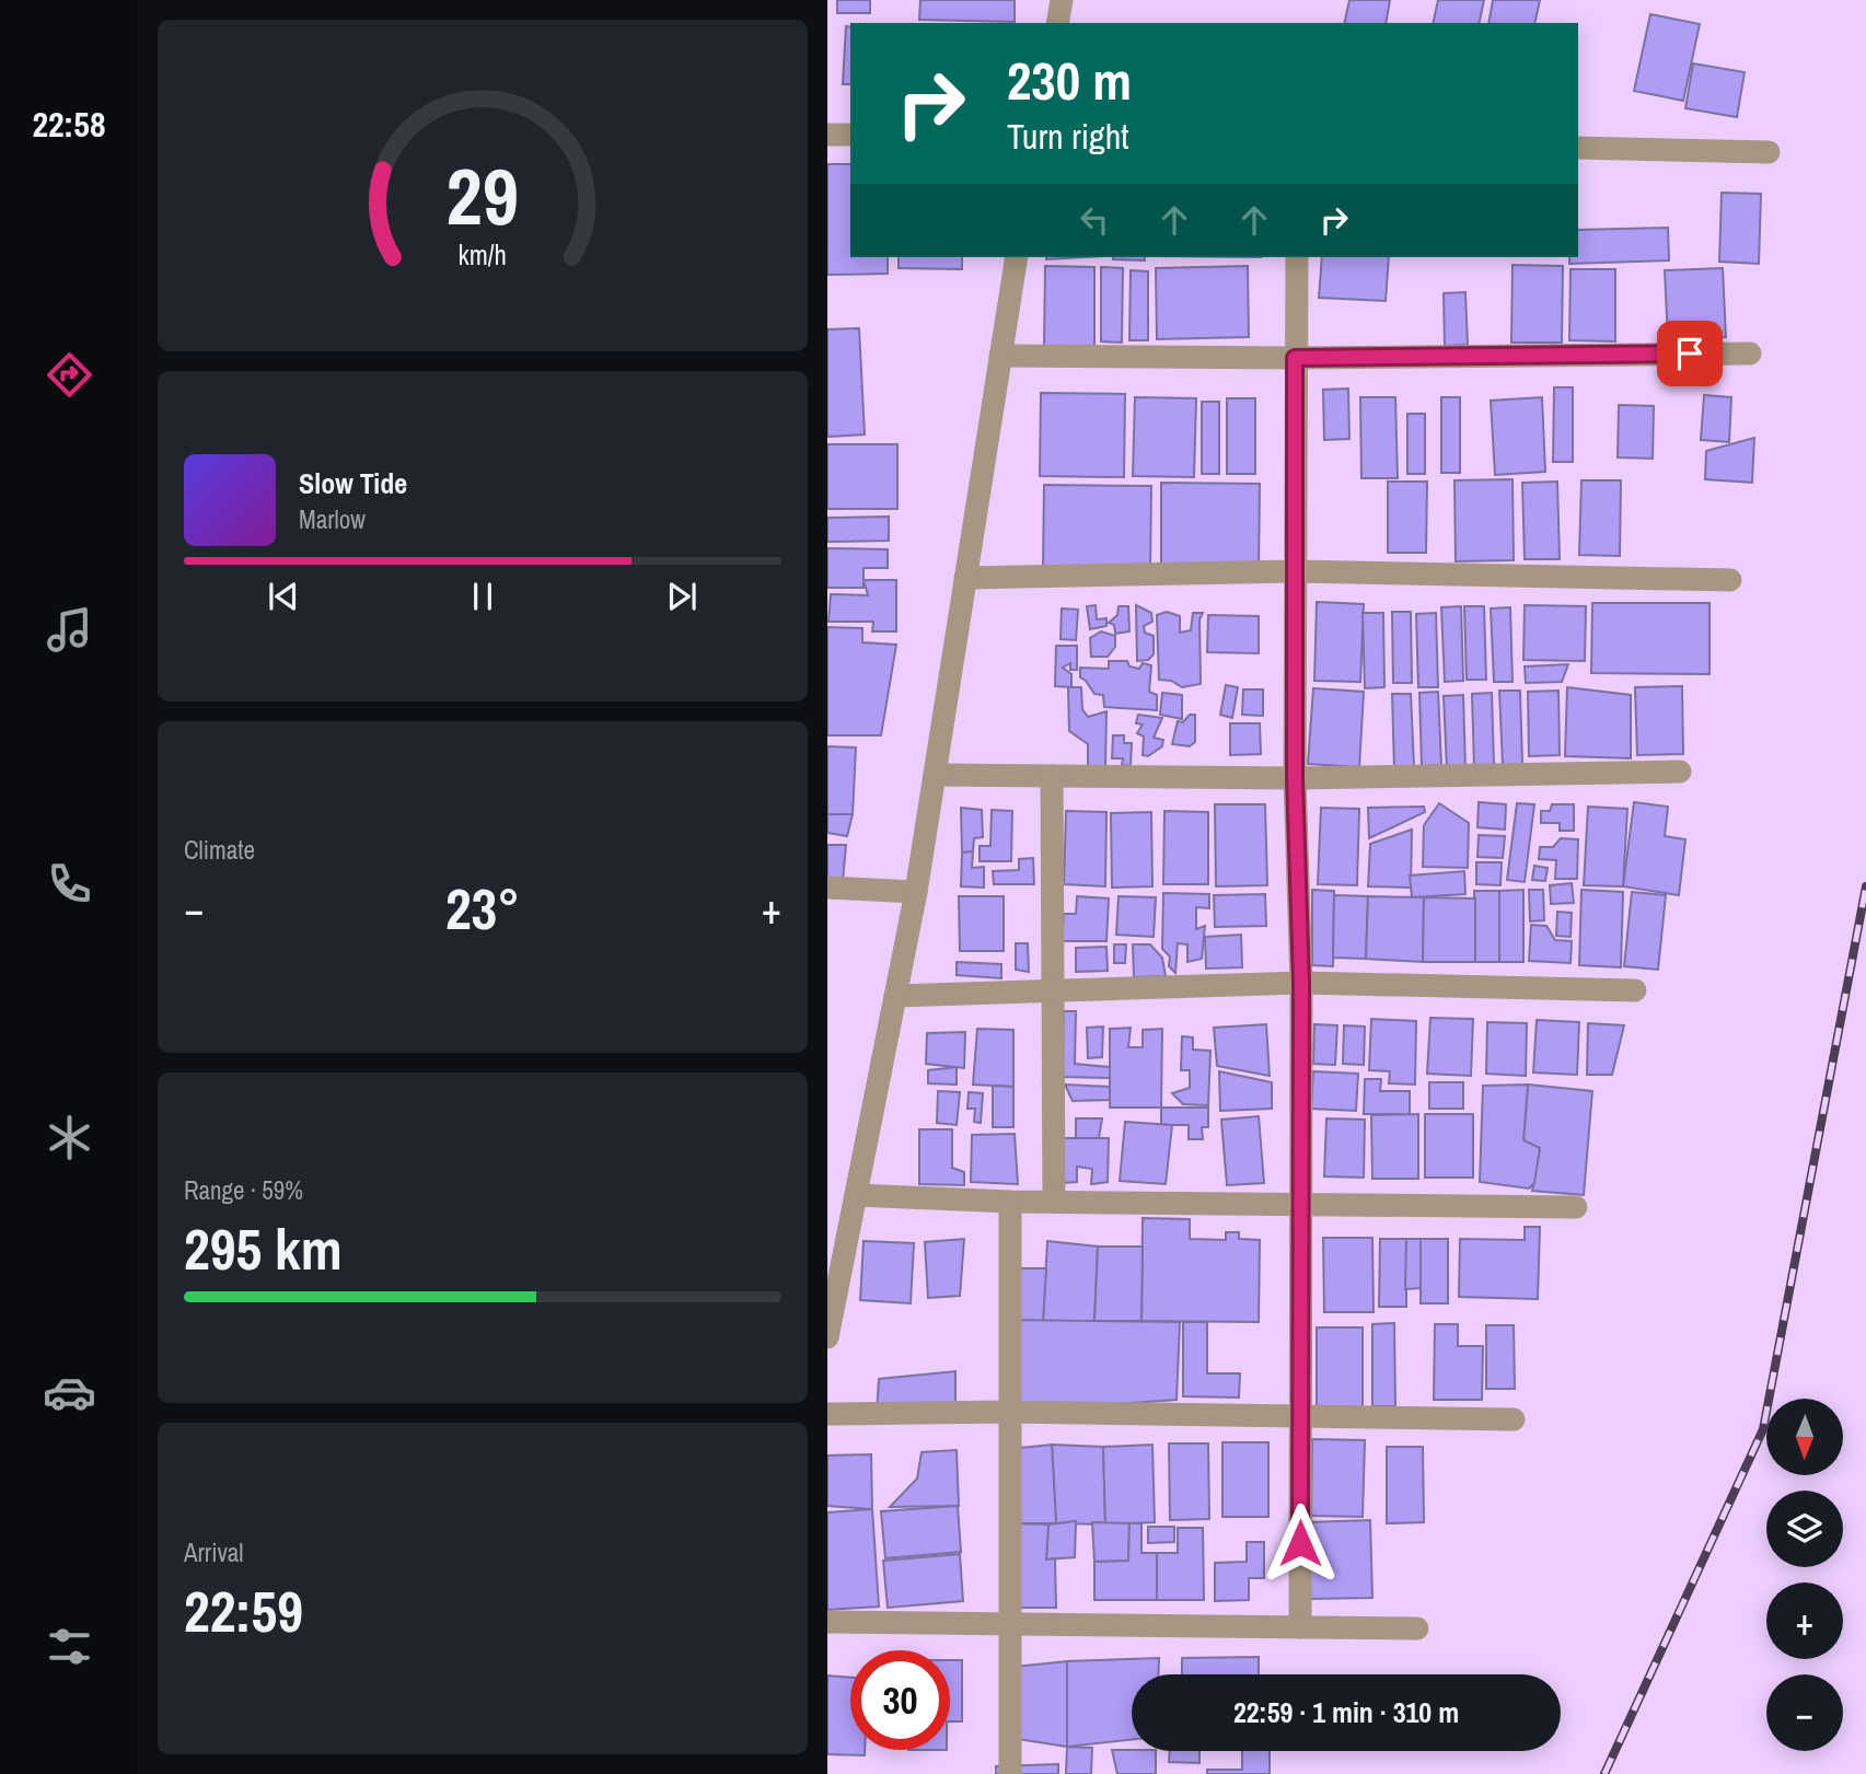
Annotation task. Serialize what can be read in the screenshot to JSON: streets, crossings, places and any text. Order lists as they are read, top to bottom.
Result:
{
  "north": "bottom",
  "page": {
    "tabs": "22:58",
    "turn": ["230 m", "Turn right"],
    "song": ["Slow Tide", "Marlow"],
    "tile": [
      "Climate",
      ["Range · 59%", "295 km"],
      ["Arrival", "22:59"]
    ],
    "heat": ["−", "23°", "+"],
    "map_buttons": ["+", "−"],
    "limit": "30",
    "trip": "22:59 · 1 min · 310 m",
    "gauge": ["29", "km/h"]
  }
}
